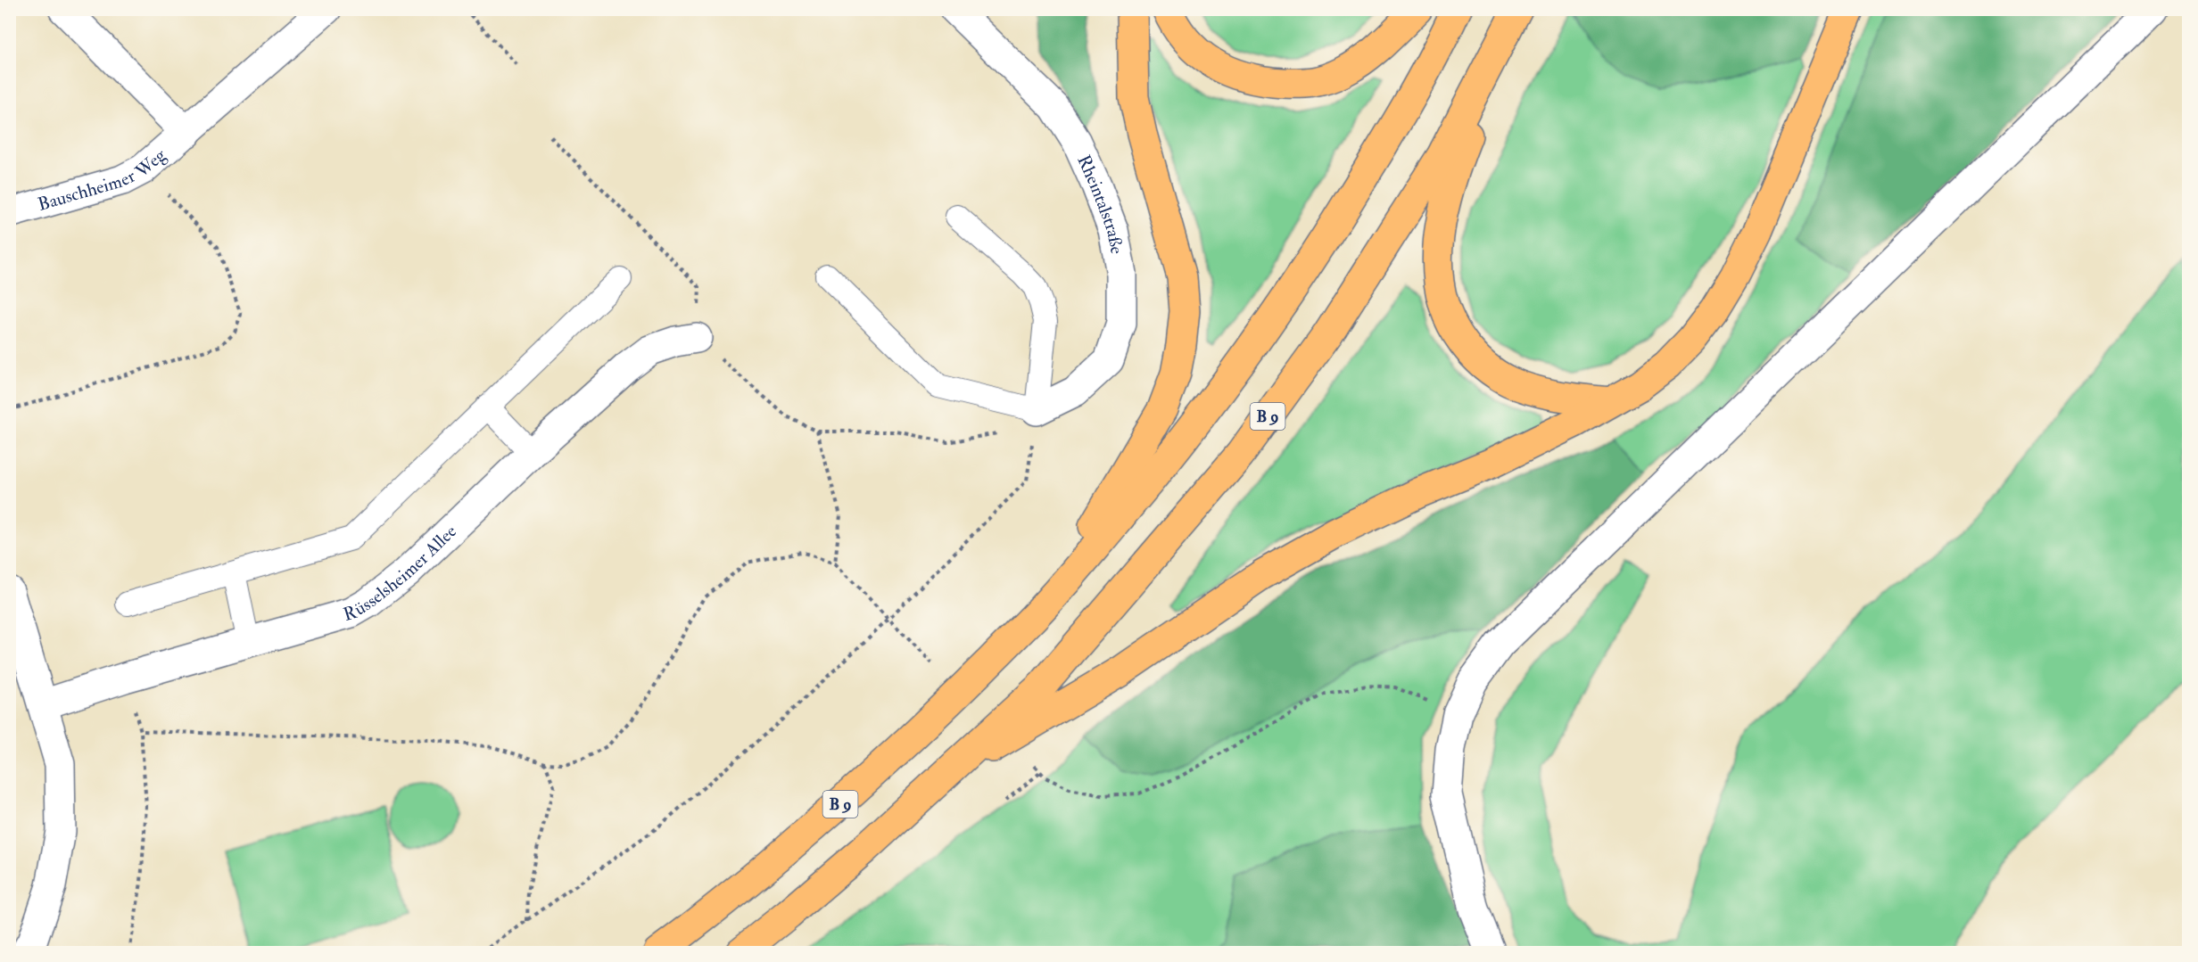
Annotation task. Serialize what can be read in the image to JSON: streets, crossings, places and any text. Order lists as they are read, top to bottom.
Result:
{
  "streets": {
    "highway": ["B 9"],
    "street": ["Bauschheimer Weg", "Rheintalstraße", "Rüsselsheimer Allee"]
  }
}
